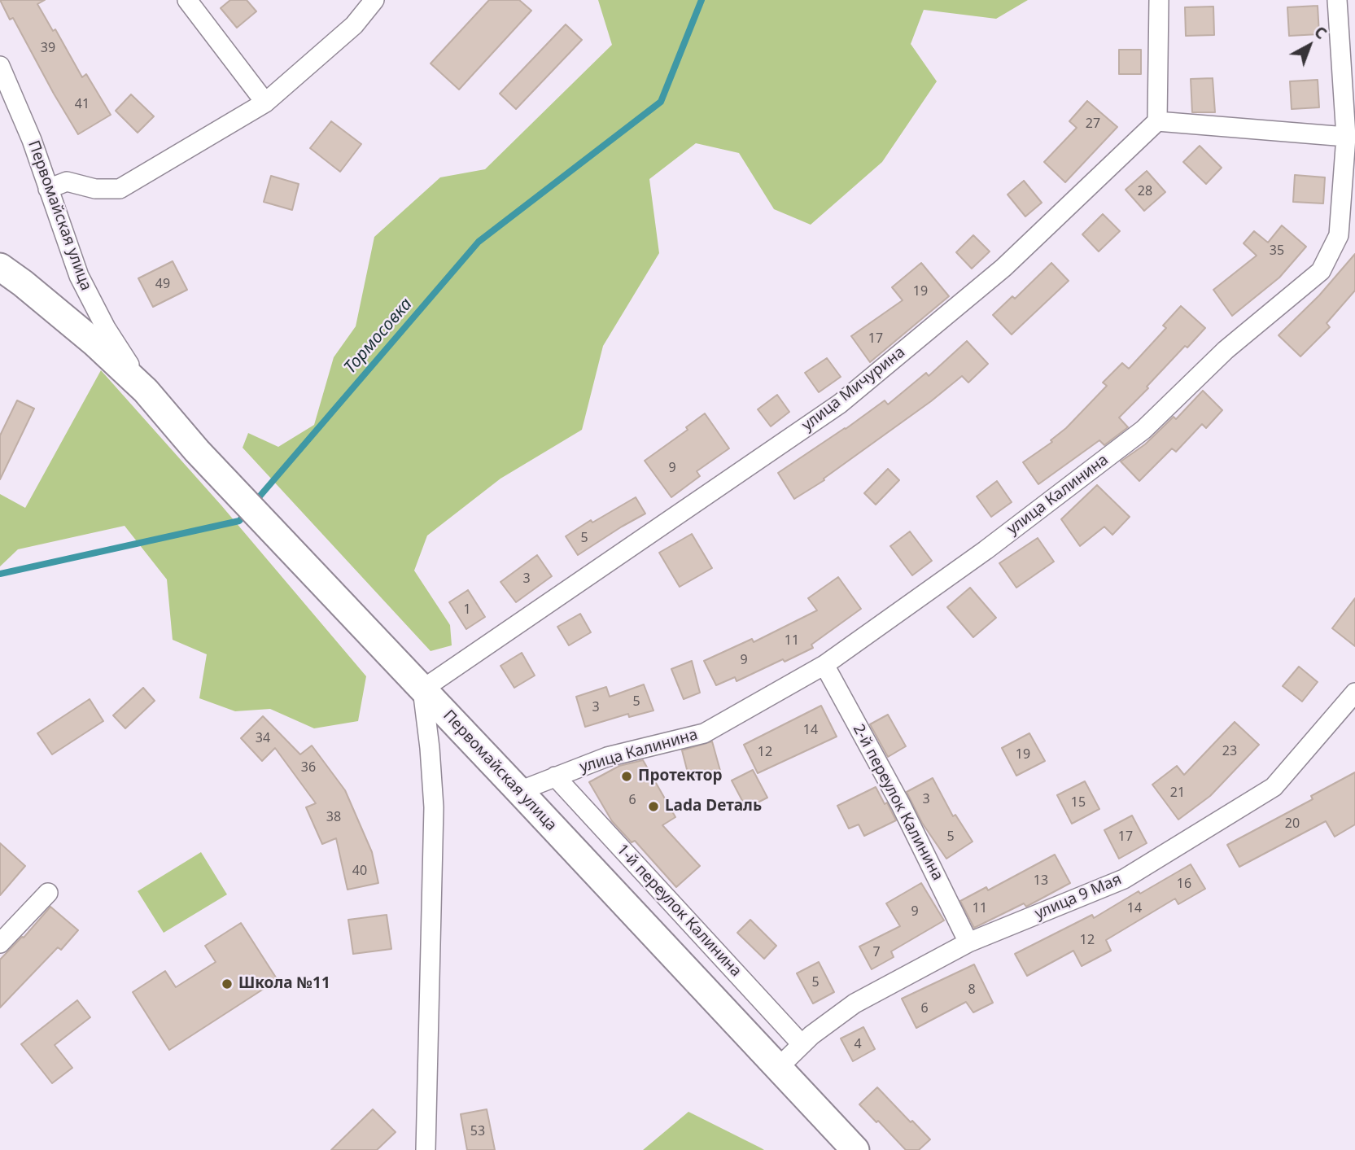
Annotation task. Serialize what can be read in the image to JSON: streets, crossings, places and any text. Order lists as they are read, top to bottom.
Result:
{
  "streets": {
    "main road": ["Первомайская улица"],
    "street": [
      "улица Мичурина",
      "улица Калинина",
      "2-й переулок Калинина",
      "улица 9 Мая",
      "1-й переулок Калинина"
    ]
  },
  "crossings": [
    ["Первомайская улица", "улица Мичурина"],
    ["Первомайская улица", "улица Калинина"],
    ["Первомайская улица", "улица 9 Мая"],
    ["улица Калинина", "2-й переулок Калинина"],
    ["улица Калинина", "1-й переулок Калинина"],
    ["2-й переулок Калинина", "улица 9 Мая"],
    ["улица 9 Мая", "1-й переулок Калинина"]
  ],
  "water": ["Тормосовка"],
  "places": ["Протектор", "Lada Dеталь", "Школа №11"],
  "house_numbers": [
    "39",
    "41",
    "27",
    "28",
    "35",
    "49",
    "19",
    "17",
    "9",
    "5",
    "3",
    "1",
    "11",
    "9",
    "5",
    "3",
    "14",
    "34",
    "23",
    "12",
    "19",
    "36",
    "21",
    "3",
    "6",
    "15",
    "38",
    "20",
    "5",
    "17",
    "40",
    "13",
    "16",
    "11",
    "14",
    "9",
    "12",
    "7",
    "5",
    "8",
    "6",
    "4",
    "53"
  ],
  "north": "top right"
}
